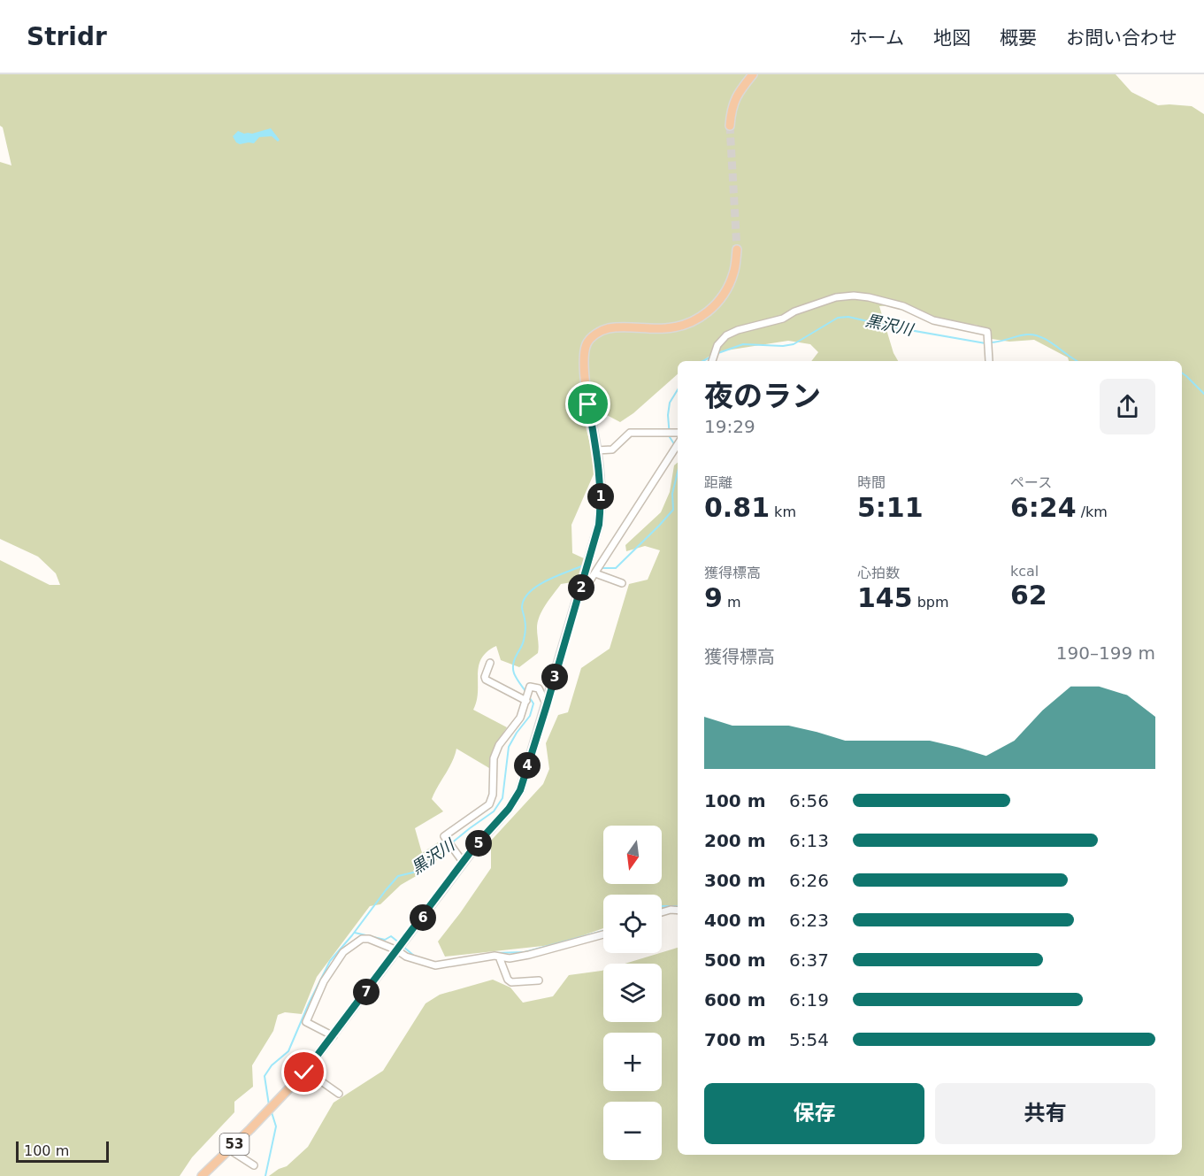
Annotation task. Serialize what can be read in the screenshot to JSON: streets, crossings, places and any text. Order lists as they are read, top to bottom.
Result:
{
  "streets": {
    "main road": ["53"]
  },
  "water": ["黒沢川"],
  "scale_bar": "100 m",
  "north": "bottom",
  "page": {
    "header": "Stridr",
    "nav": [
      "ホーム",
      "地図",
      "概要",
      "お問い合わせ"
    ],
    "heading": ["夜のラン", "19:29"],
    "stats": [
      ["距離", "0.81 km"],
      ["時間", "5:11"],
      ["ペース", "6:24 /km"],
      ["獲得標高", "9 m"],
      ["心拍数", "145 bpm"],
      ["kcal", "62"]
    ],
    "pins": [
      "1",
      "2",
      "3",
      "4",
      "5",
      "6",
      "7"
    ],
    "chart": ["獲得標高", "190–199 m"],
    "list": [
      {
        "name": "100 m",
        "note": "6:56"
      },
      {
        "name": "200 m",
        "note": "6:13"
      },
      {
        "name": "300 m",
        "note": "6:26"
      },
      {
        "name": "400 m",
        "note": "6:23"
      },
      {
        "name": "500 m",
        "note": "6:37"
      },
      {
        "name": "600 m",
        "note": "6:19"
      },
      {
        "name": "700 m",
        "note": "5:54"
      }
    ],
    "map_buttons": ["+", "−"],
    "buttons": ["保存", "共有"],
    "scale": "100 m"
  }
}
